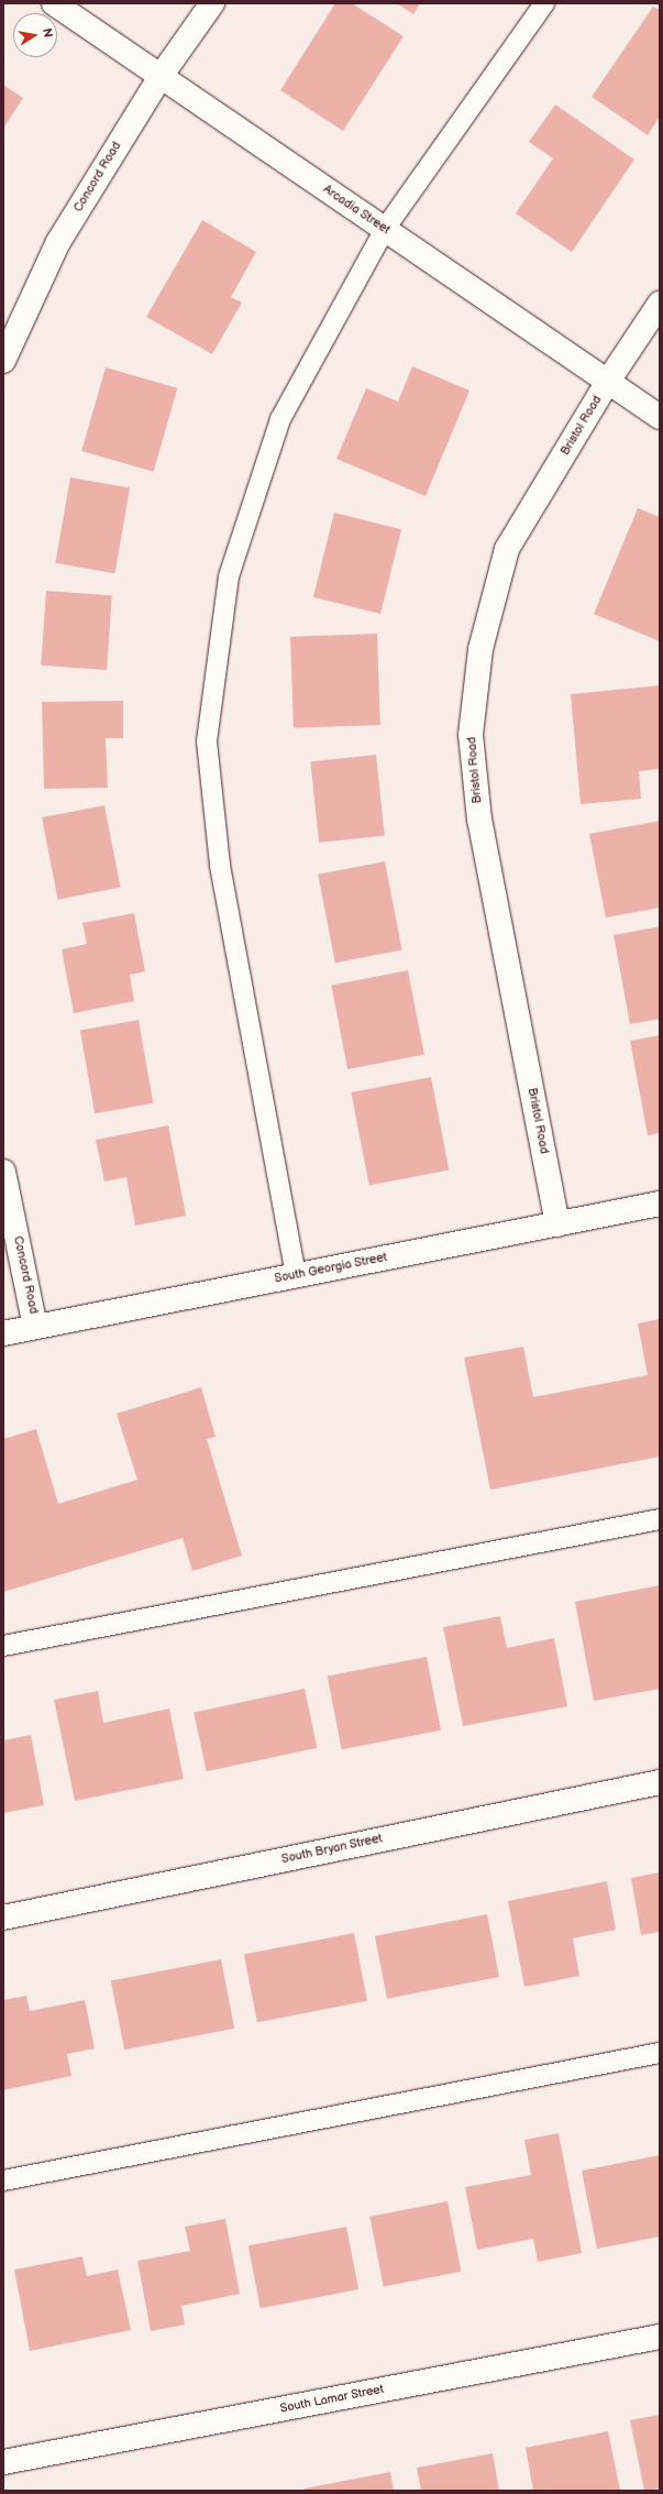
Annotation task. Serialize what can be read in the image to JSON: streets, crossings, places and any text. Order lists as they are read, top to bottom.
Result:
{
  "streets": {
    "street": [
      "Concord Road",
      "Arcadia Street",
      "Bristol Road",
      "South Georgia Street",
      "South Bryan Street",
      "South Lamar Street"
    ]
  },
  "crossings": [
    ["Concord Road", "Arcadia Street"],
    ["Concord Road", "South Georgia Street"],
    ["Arcadia Street", "Bristol Road"],
    ["Bristol Road", "South Georgia Street"]
  ],
  "north": "right"
}
